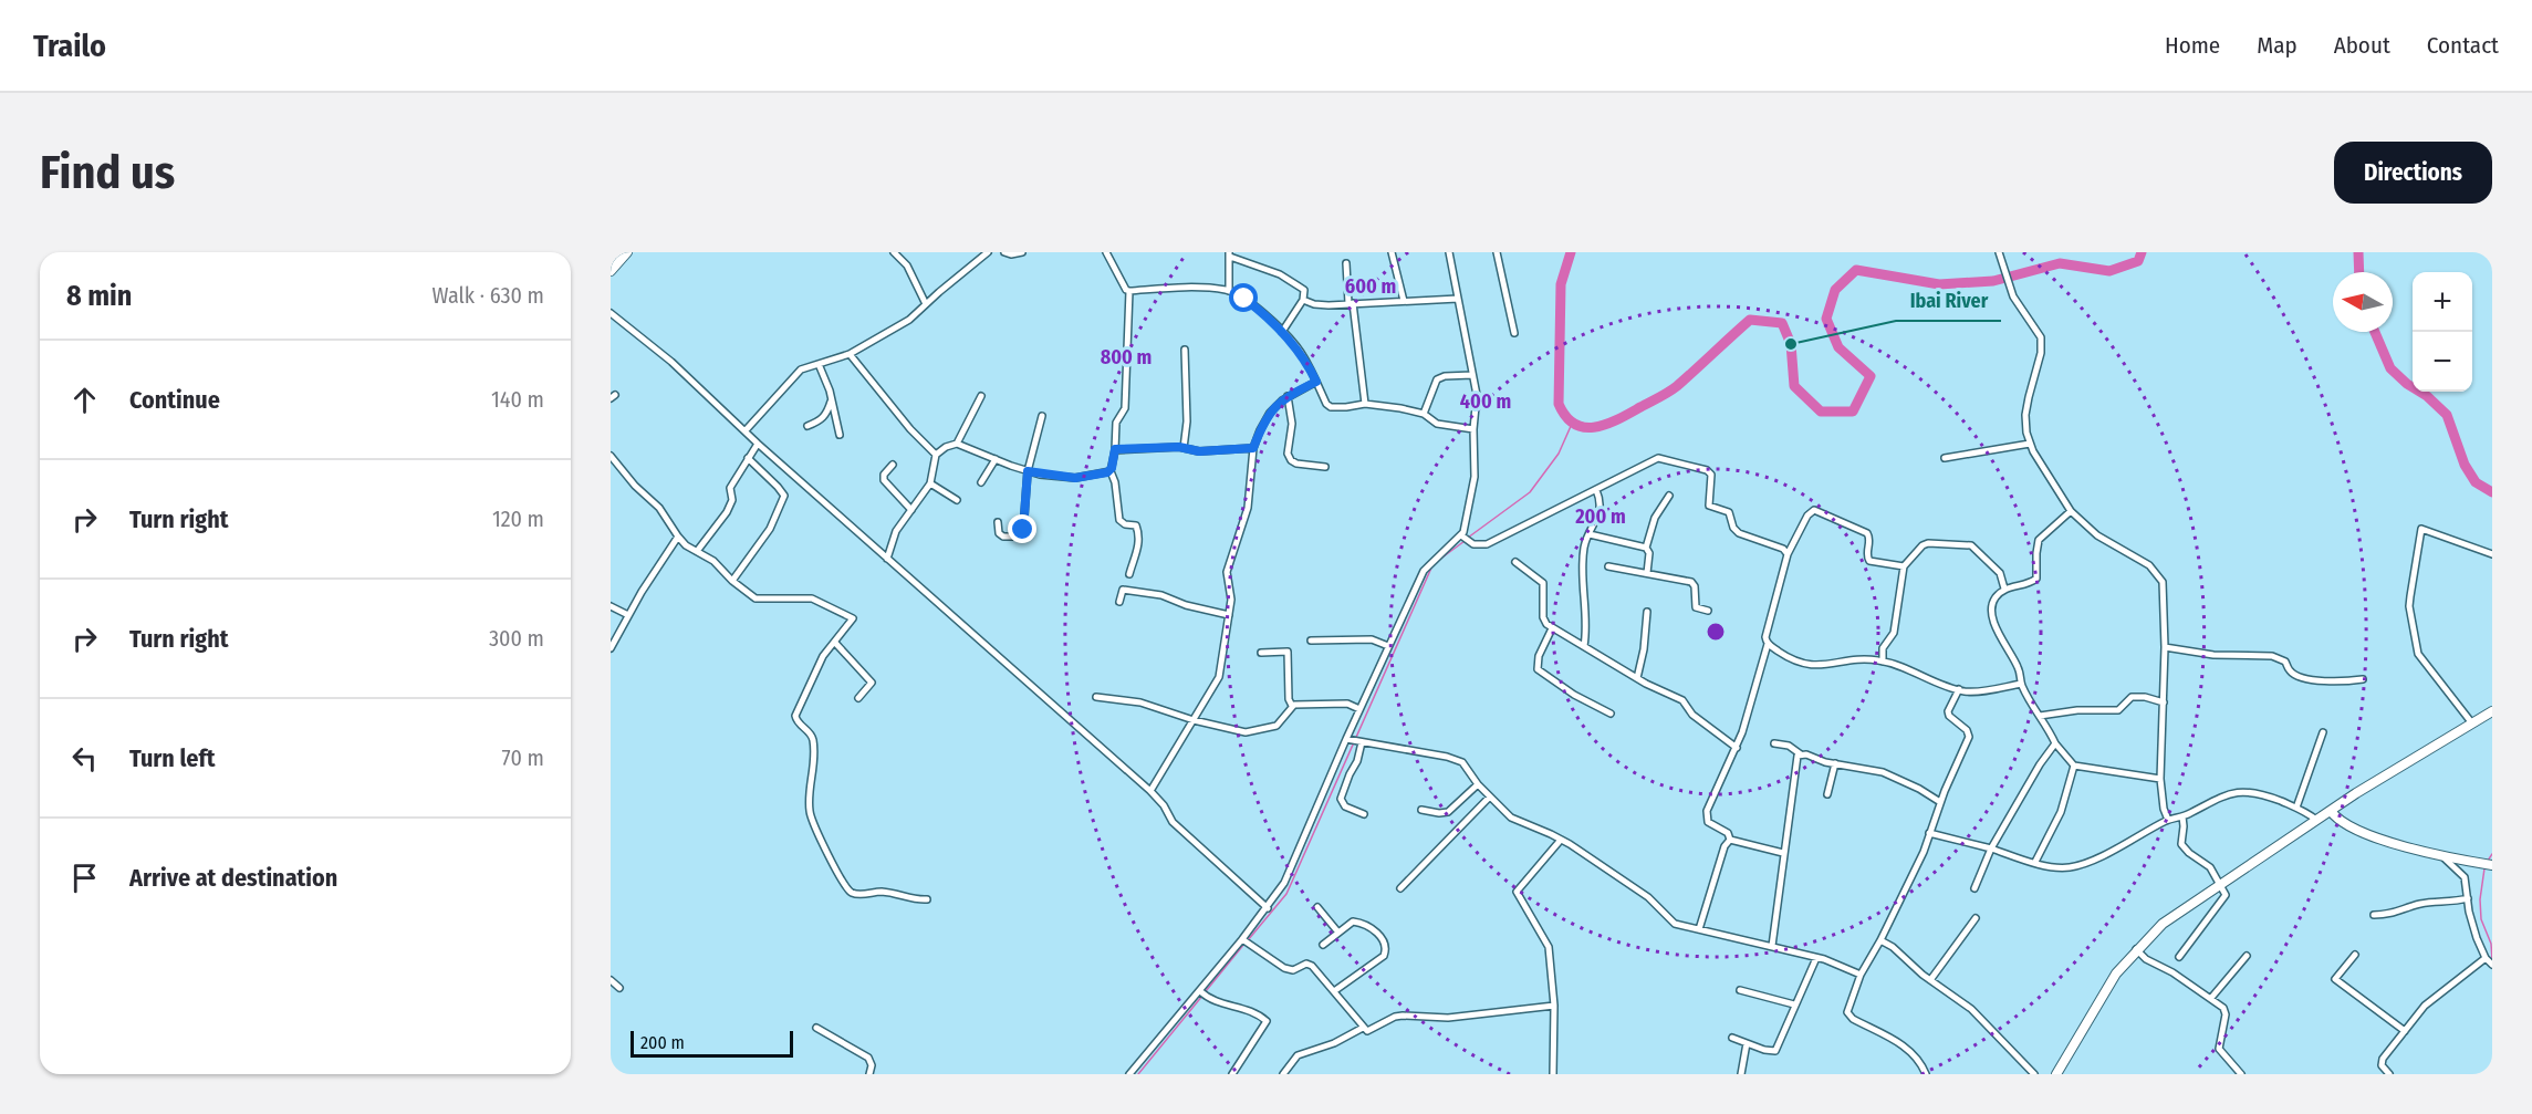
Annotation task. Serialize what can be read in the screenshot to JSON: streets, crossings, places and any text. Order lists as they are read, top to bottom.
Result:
{
  "places": ["Ibai River"],
  "scale_bar": "200 m",
  "north": "left",
  "page": {
    "header": "Trailo",
    "nav": [
      "Home",
      "Map",
      "About",
      "Contact"
    ],
    "buttons": "Directions",
    "title": "Find us",
    "heading": ["8 min", "Walk · 630 m"],
    "map_buttons": ["+", "−"],
    "list": [
      ["Continue", "140 m"],
      ["Turn right", "120 m"],
      ["Turn right", "300 m"],
      ["Turn left", "70 m"],
      "Arrive at destination"
    ],
    "scale": "200 m"
  },
  "rings": [
    "600 m",
    "800 m",
    "400 m",
    "200 m"
  ]
}
